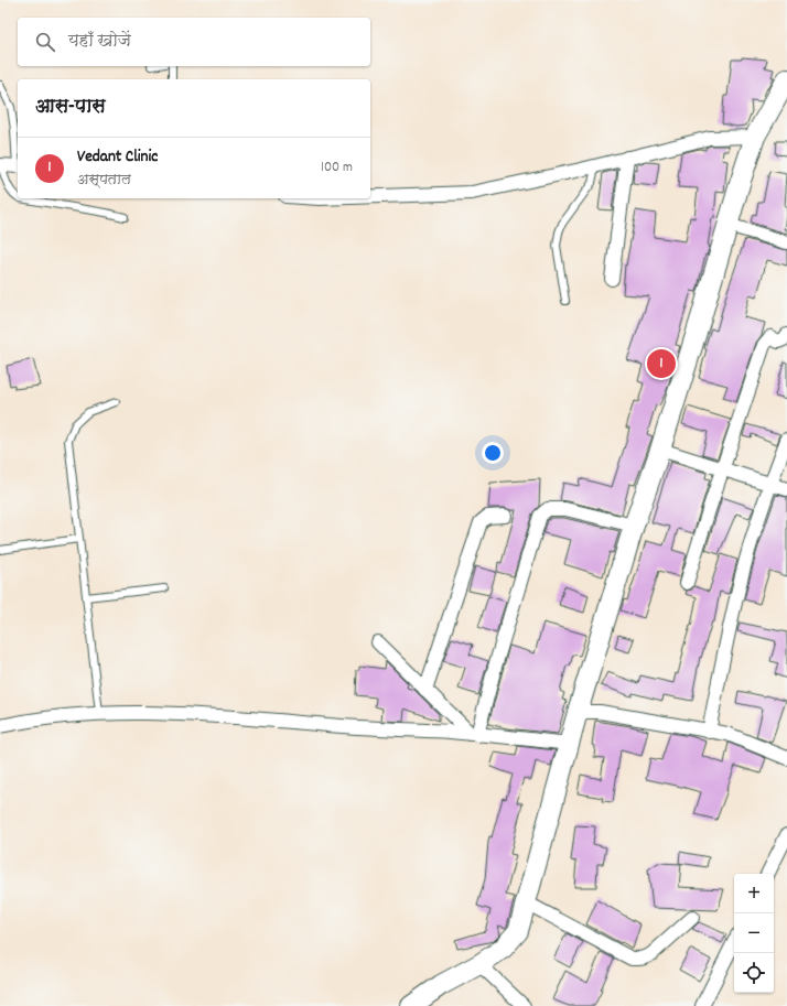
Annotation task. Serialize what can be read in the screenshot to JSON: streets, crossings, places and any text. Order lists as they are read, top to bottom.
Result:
{
  "page": {
    "search": "यहाँ खोजें",
    "heading": "आस-पास",
    "list": [
      {
        "mark": "1",
        "name": "Vedant Clinic",
        "note": "अस्पताल",
        "value": "100 m"
      }
    ],
    "pins": "1",
    "map_buttons": ["+", "−"]
  }
}
